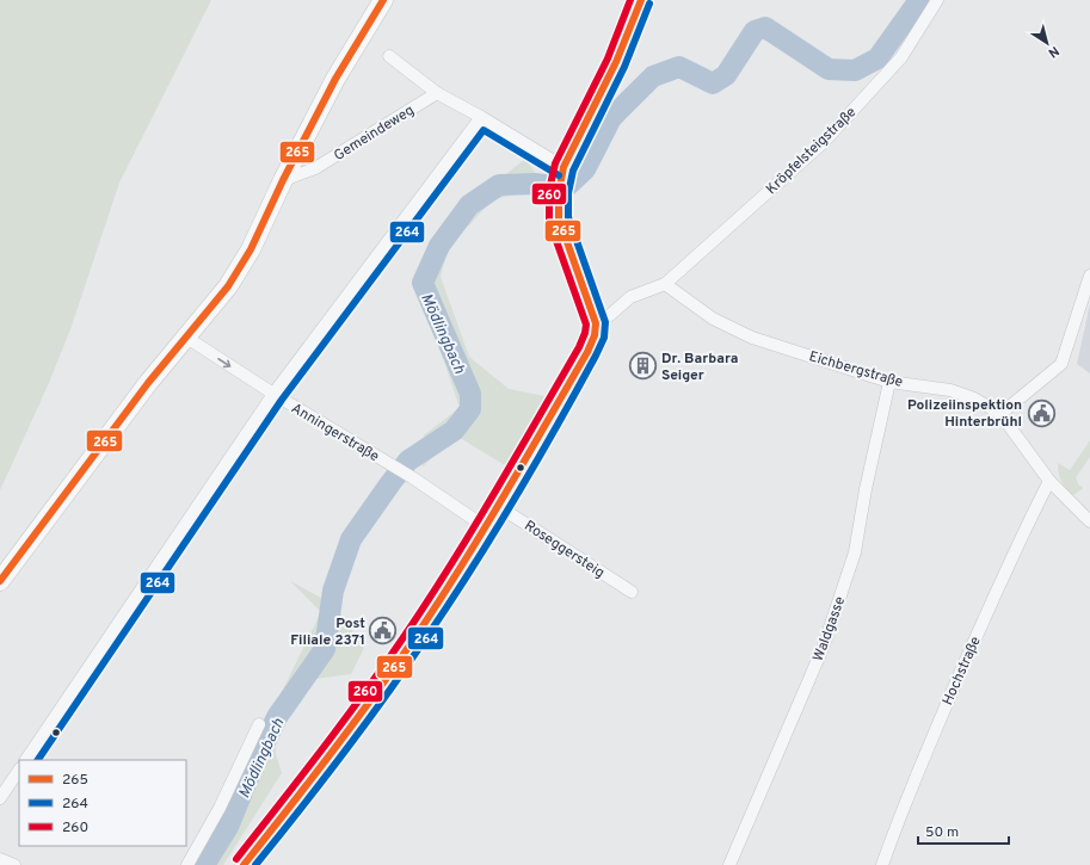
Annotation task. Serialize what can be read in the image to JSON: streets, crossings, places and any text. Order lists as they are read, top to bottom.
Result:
{
  "streets": {
    "street": [
      "Gemeindeweg",
      "Kröpfelsteigstraße",
      "Eichbergstraße",
      "Anningerstraße",
      "Roseggersteig",
      "Waldgasse",
      "Hochstraße"
    ]
  },
  "crossings": [
    ["Kröpfelsteigstraße", "Eichbergstraße"],
    ["Eichbergstraße", "Waldgasse"],
    ["Eichbergstraße", "Hochstraße"]
  ],
  "water": ["Mödlingbach"],
  "places": {
    "building": ["Dr. Barbara Seiger"],
    "public building": ["Polizeiinspektion Hinterbrühl", "Post Filiale 2371"]
  },
  "lines": ["transit line 265", "transit line 260", "transit line 264"],
  "legend": ["265", "264", "260"],
  "scale_bar": "50 m",
  "north": "bottom right"
}
